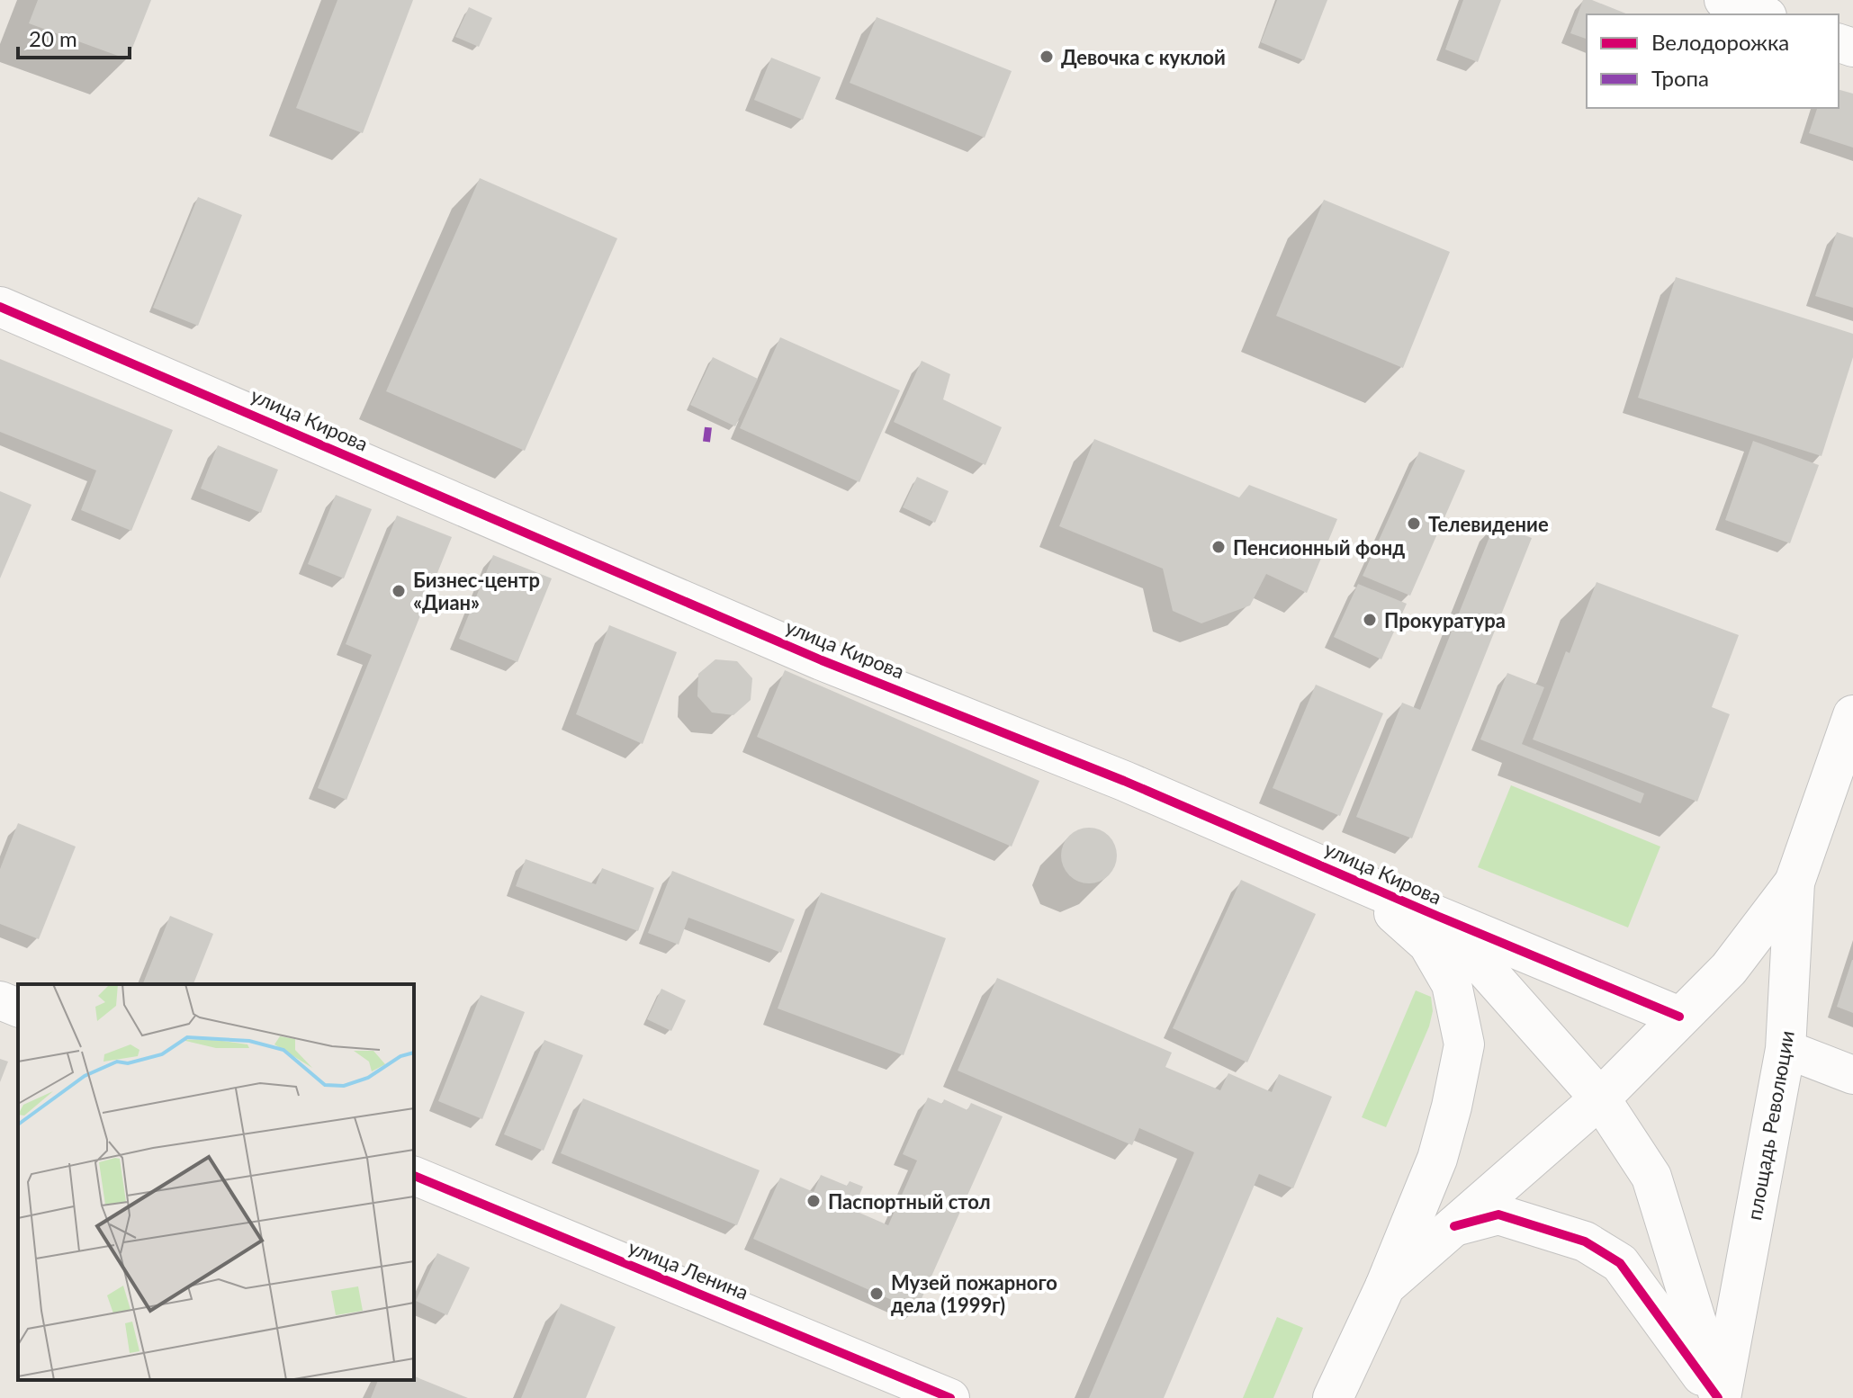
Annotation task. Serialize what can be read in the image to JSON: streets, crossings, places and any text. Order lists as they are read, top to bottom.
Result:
{
  "streets": {
    "street": ["улица Кирова", "площадь Революции", "улица Ленина"]
  },
  "places": [
    "Девочка с куклой",
    "Телевидение",
    "Пенсионный фонд",
    "Бизнес-центр «Диан»",
    "Прокуратура",
    "Паспортный стол",
    "Музей пожарного дела (1999г)"
  ],
  "legend": ["Велодорожка", "Тропа"],
  "scale_bar": "20 m"
}
